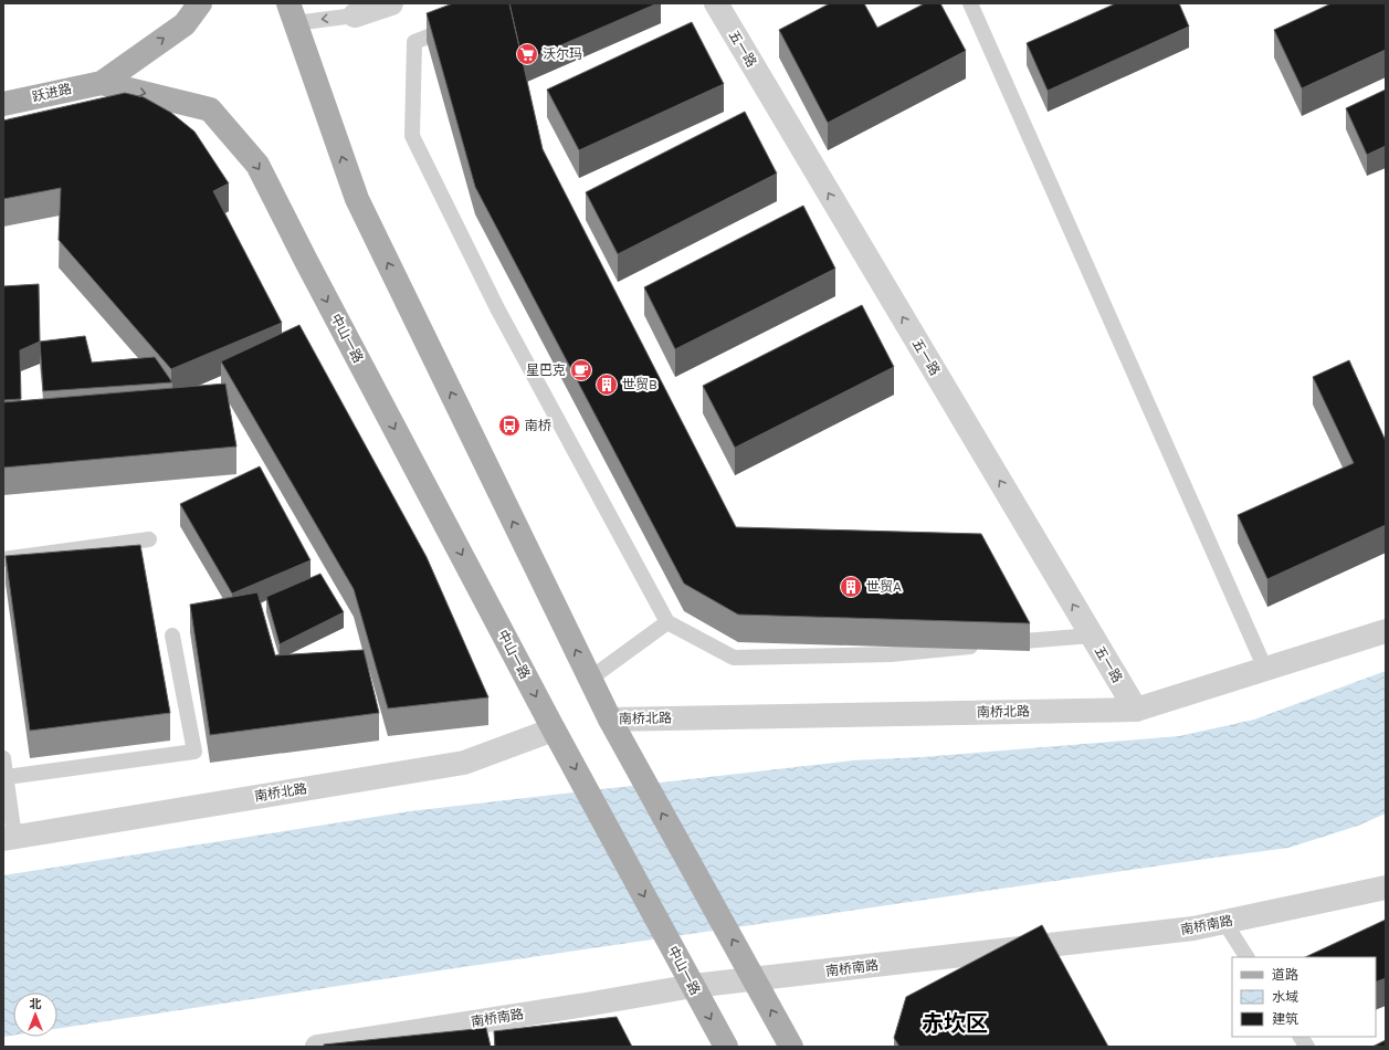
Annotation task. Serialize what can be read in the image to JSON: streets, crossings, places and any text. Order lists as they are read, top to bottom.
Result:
{
  "streets": {
    "main road": ["跃进路", "中山一路"],
    "street": ["五一路", "南桥北路", "南桥南路"]
  },
  "crossings": [
    ["五一路", "南桥北路"],
    ["跃进路", "中山一路"],
    ["中山一路", "南桥北路"],
    ["中山一路", "南桥南路"]
  ],
  "one_way": ["五一路"],
  "districts": ["赤坎区"],
  "places": {
    "supermarket": ["沃尔玛"],
    "cafe": ["星巴克"],
    "building": ["世贸B", "世贸A"],
    "bus stop": ["南桥"]
  },
  "legend": ["道路", "水域", "建筑"],
  "north": "top"
}
